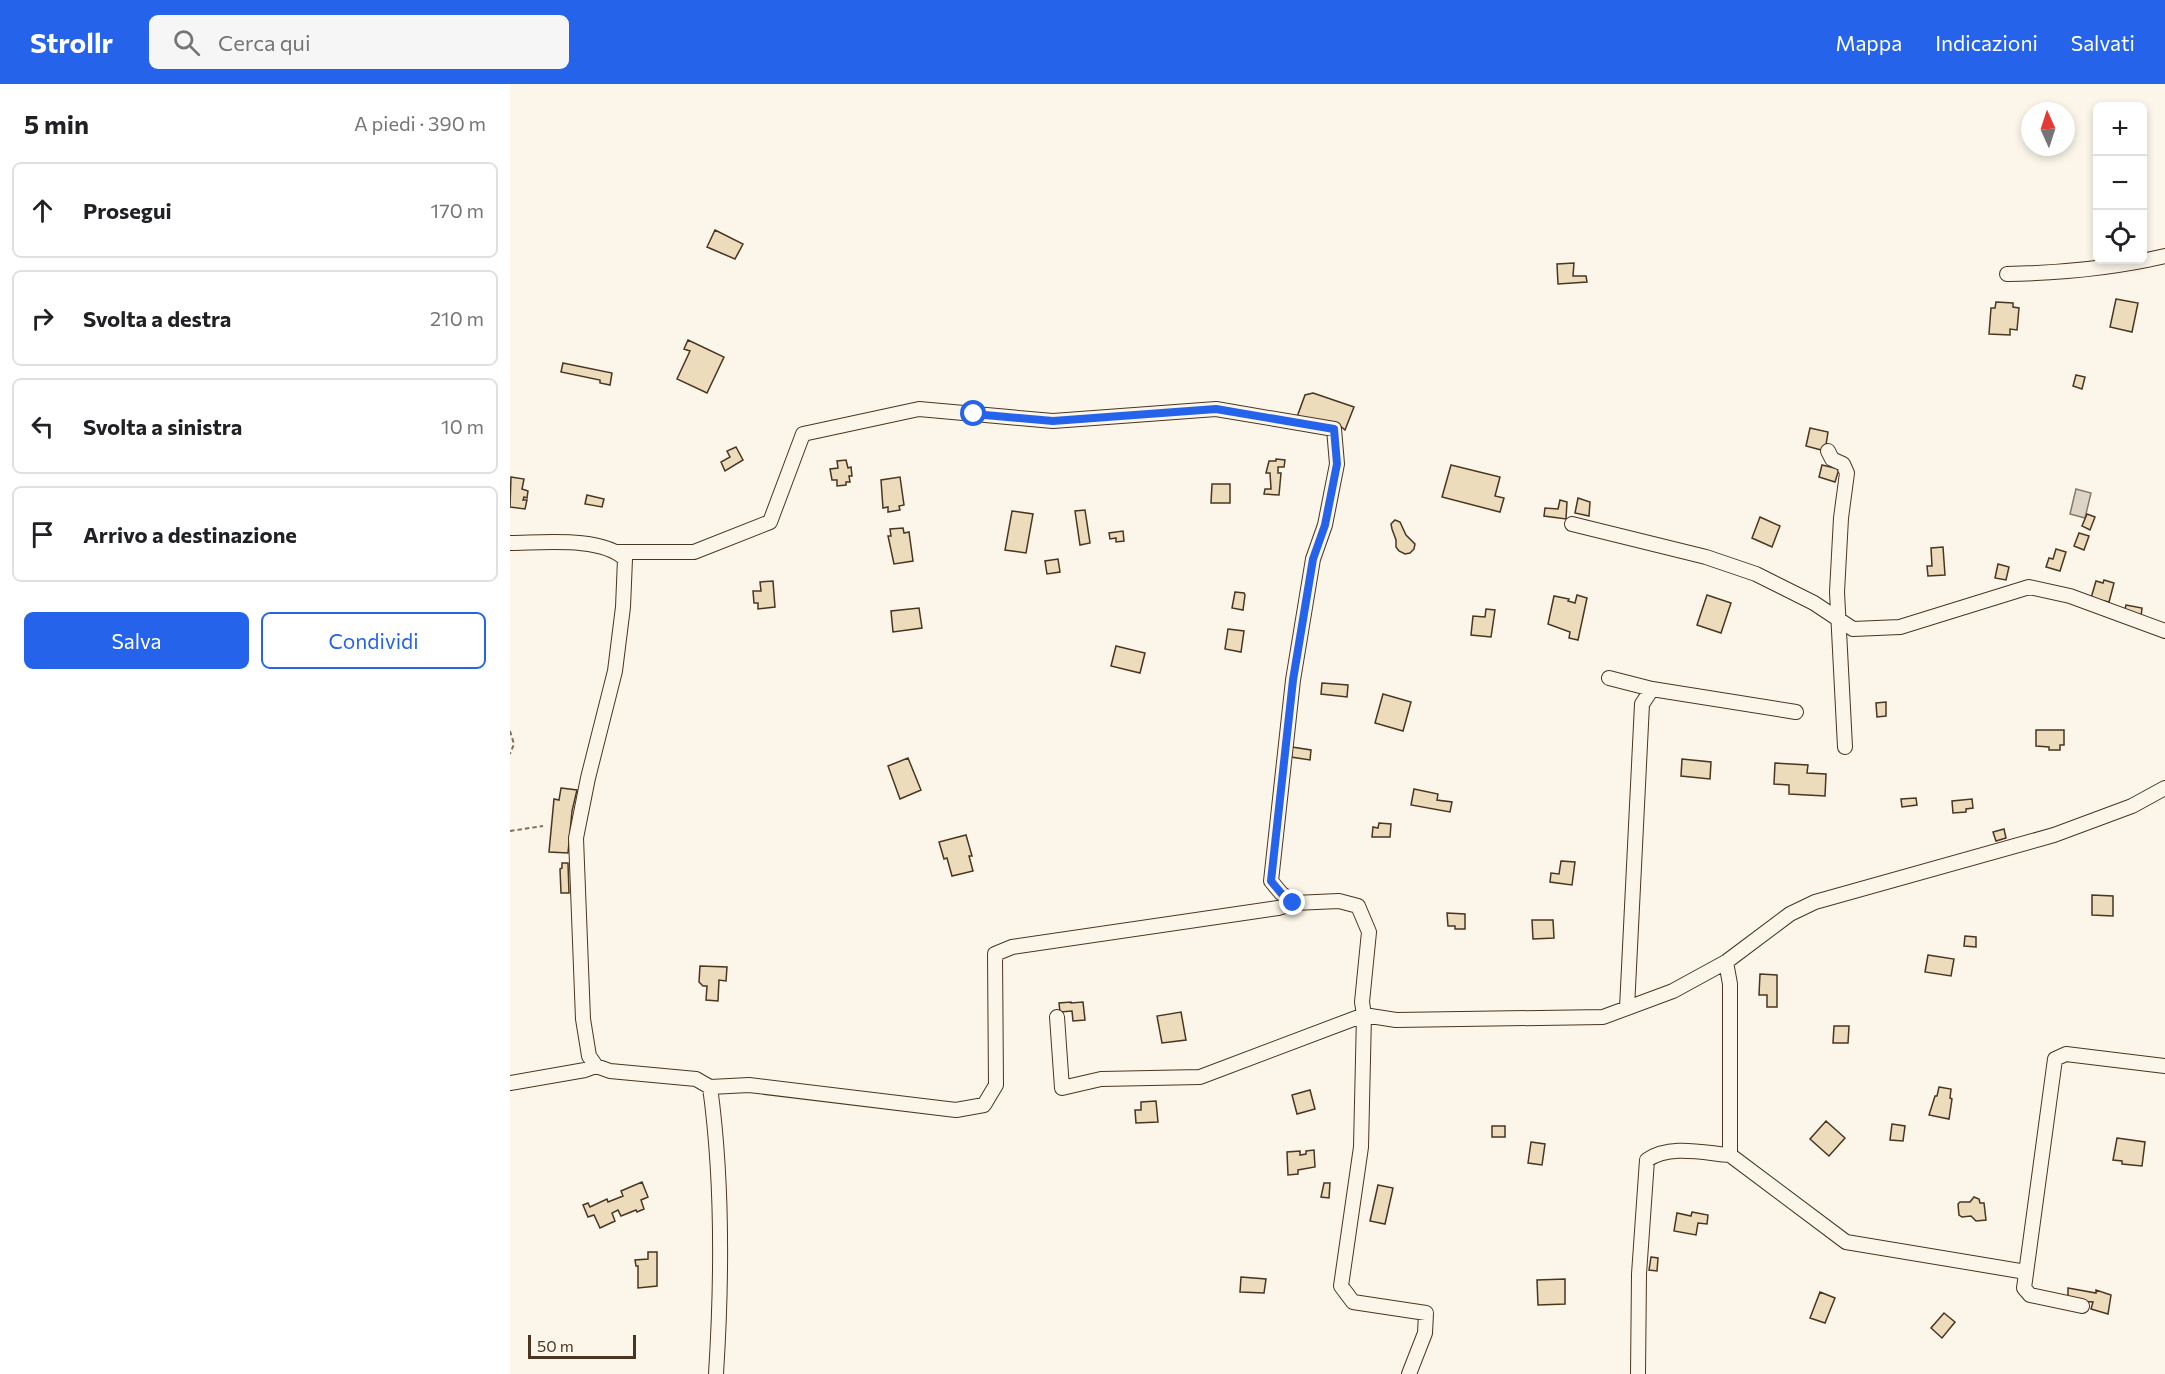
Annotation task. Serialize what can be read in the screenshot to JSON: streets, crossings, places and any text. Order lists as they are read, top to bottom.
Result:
{
  "scale_bar": "50 m",
  "north": "top",
  "page": {
    "header": "Strollr",
    "search": "Cerca qui",
    "nav": ["Mappa", "Indicazioni", "Salvati"],
    "heading": ["5 min", "A piedi · 390 m"],
    "map_buttons": ["+", "−"],
    "list": [
      ["Prosegui", "170 m"],
      ["Svolta a destra", "210 m"],
      ["Svolta a sinistra", "10 m"],
      "Arrivo a destinazione"
    ],
    "buttons": ["Salva", "Condividi"],
    "scale": "50 m"
  }
}
